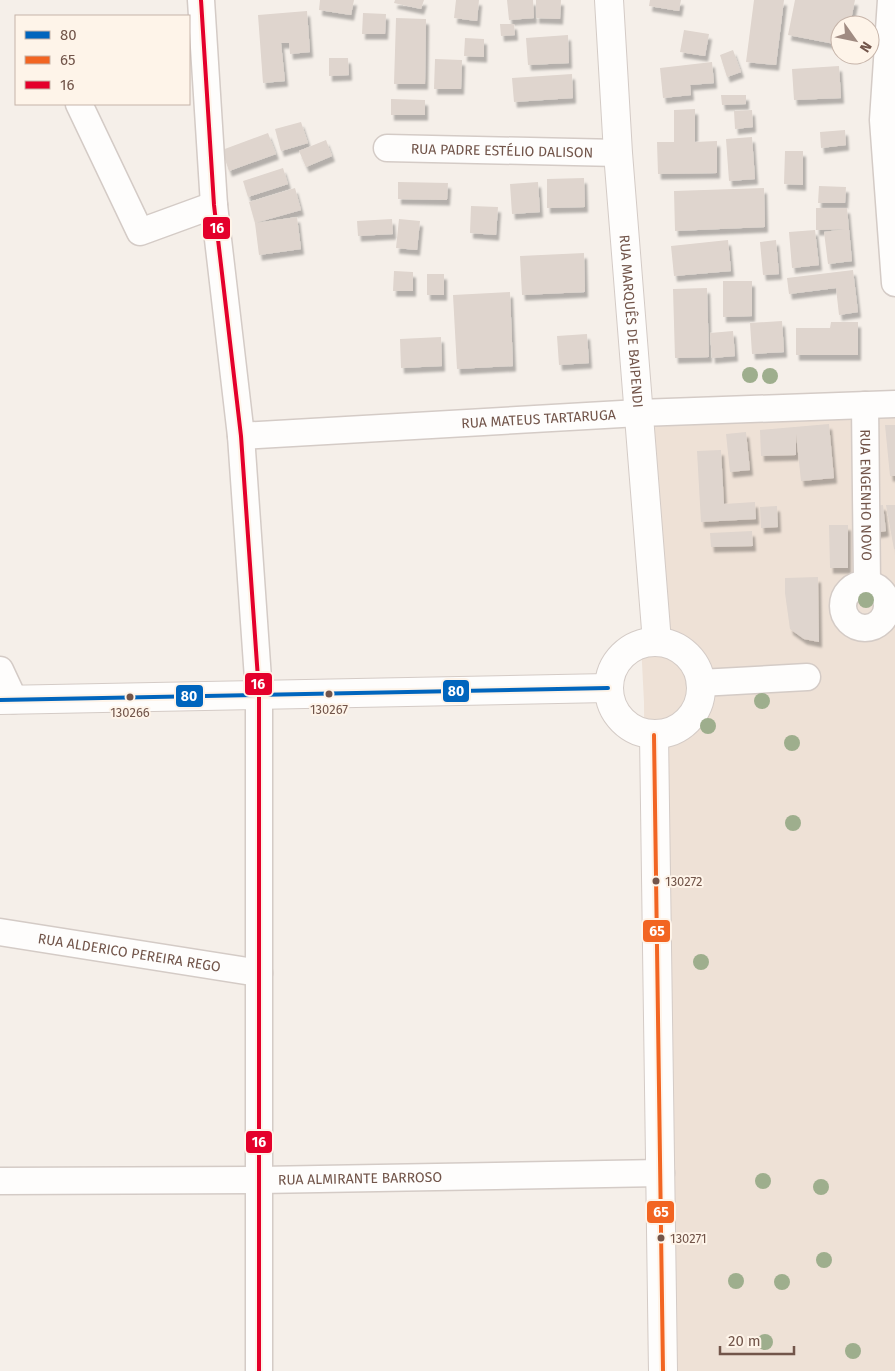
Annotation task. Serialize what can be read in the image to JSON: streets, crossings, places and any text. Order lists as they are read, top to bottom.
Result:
{
  "streets": {
    "street": [
      "RUA PADRE ESTÉLIO DALISON",
      "RUA MARQUÊS DE BAIPENDI",
      "RUA MATEUS TARTARUGA",
      "RUA ENGENHO NOVO",
      "RUA ALDERICO PEREIRA REGO",
      "RUA ALMIRANTE BARROSO"
    ]
  },
  "crossings": [
    ["RUA PADRE ESTÉLIO DALISON", "RUA MARQUÊS DE BAIPENDI"],
    ["RUA MARQUÊS DE BAIPENDI", "RUA MATEUS TARTARUGA"],
    ["RUA MATEUS TARTARUGA", "RUA ENGENHO NOVO"]
  ],
  "places": [
    "130267",
    "130266",
    "130272",
    "130271"
  ],
  "lines": ["transit line 16", "transit line 80", "transit line 65"],
  "legend": ["80", "65", "16"],
  "scale_bar": "20 m",
  "north": "bottom right"
}
